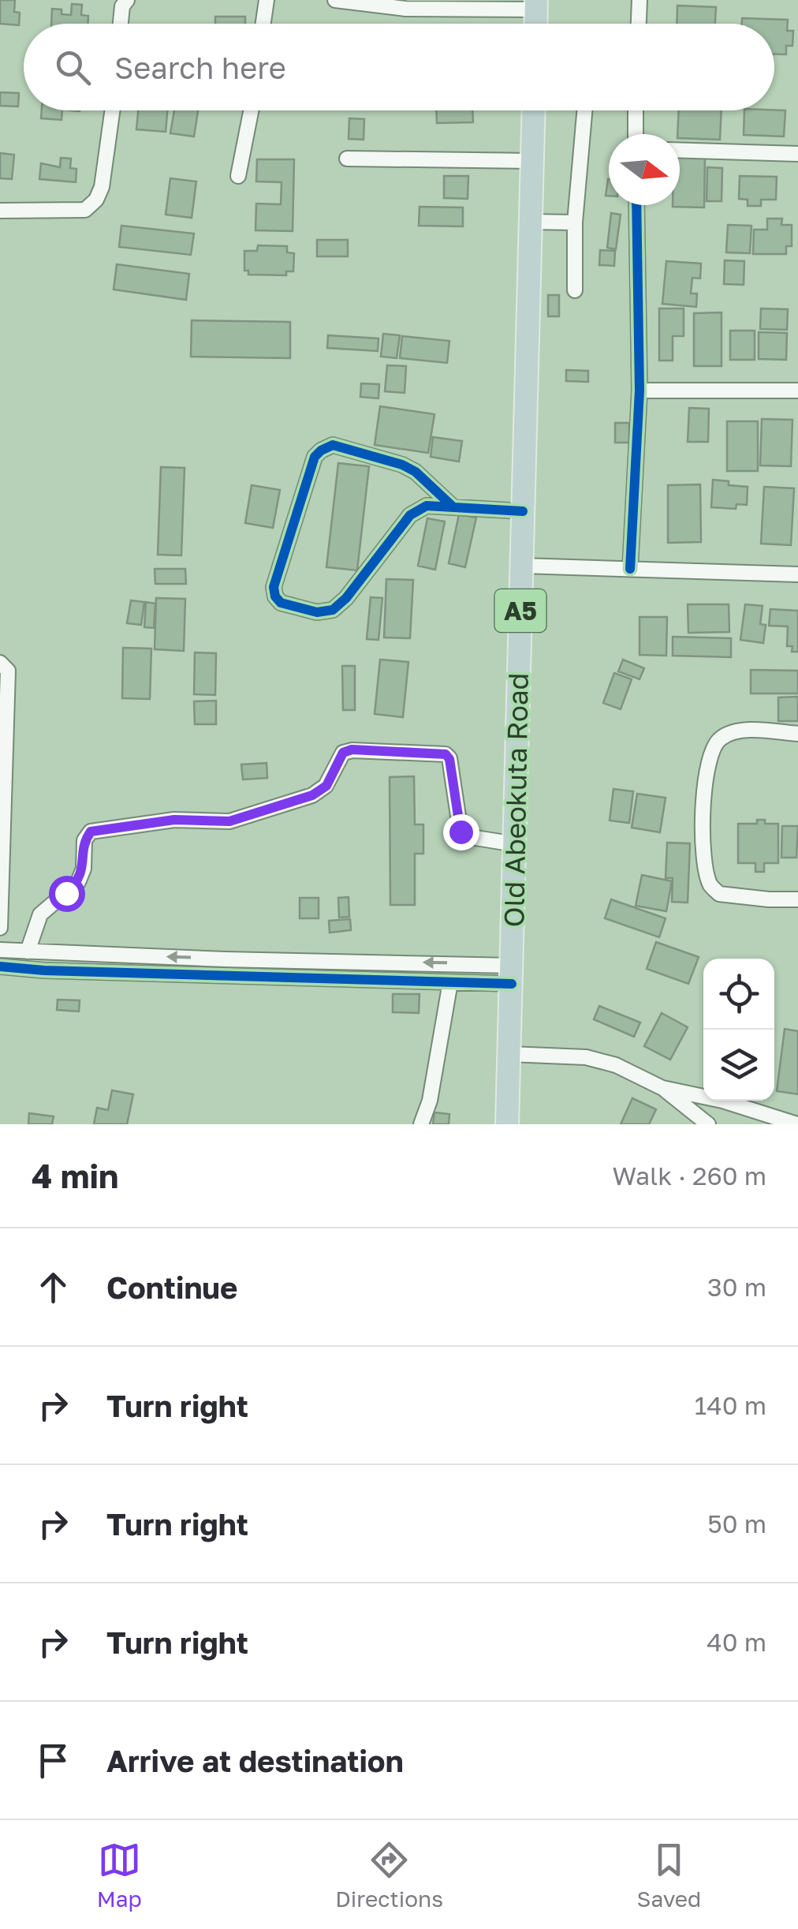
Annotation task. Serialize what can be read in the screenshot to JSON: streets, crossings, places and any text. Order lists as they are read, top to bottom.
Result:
{
  "streets": {
    "highway": ["A5", "Old Abeokuta Road"]
  },
  "north": "right",
  "page": {
    "search": "Search here",
    "heading": ["4 min", "Walk · 260 m"],
    "list": [
      ["Continue", "30 m"],
      ["Turn right", "140 m"],
      ["Turn right", "50 m"],
      ["Turn right", "40 m"],
      "Arrive at destination"
    ],
    "nav": ["Map", "Directions", "Saved"]
  }
}
